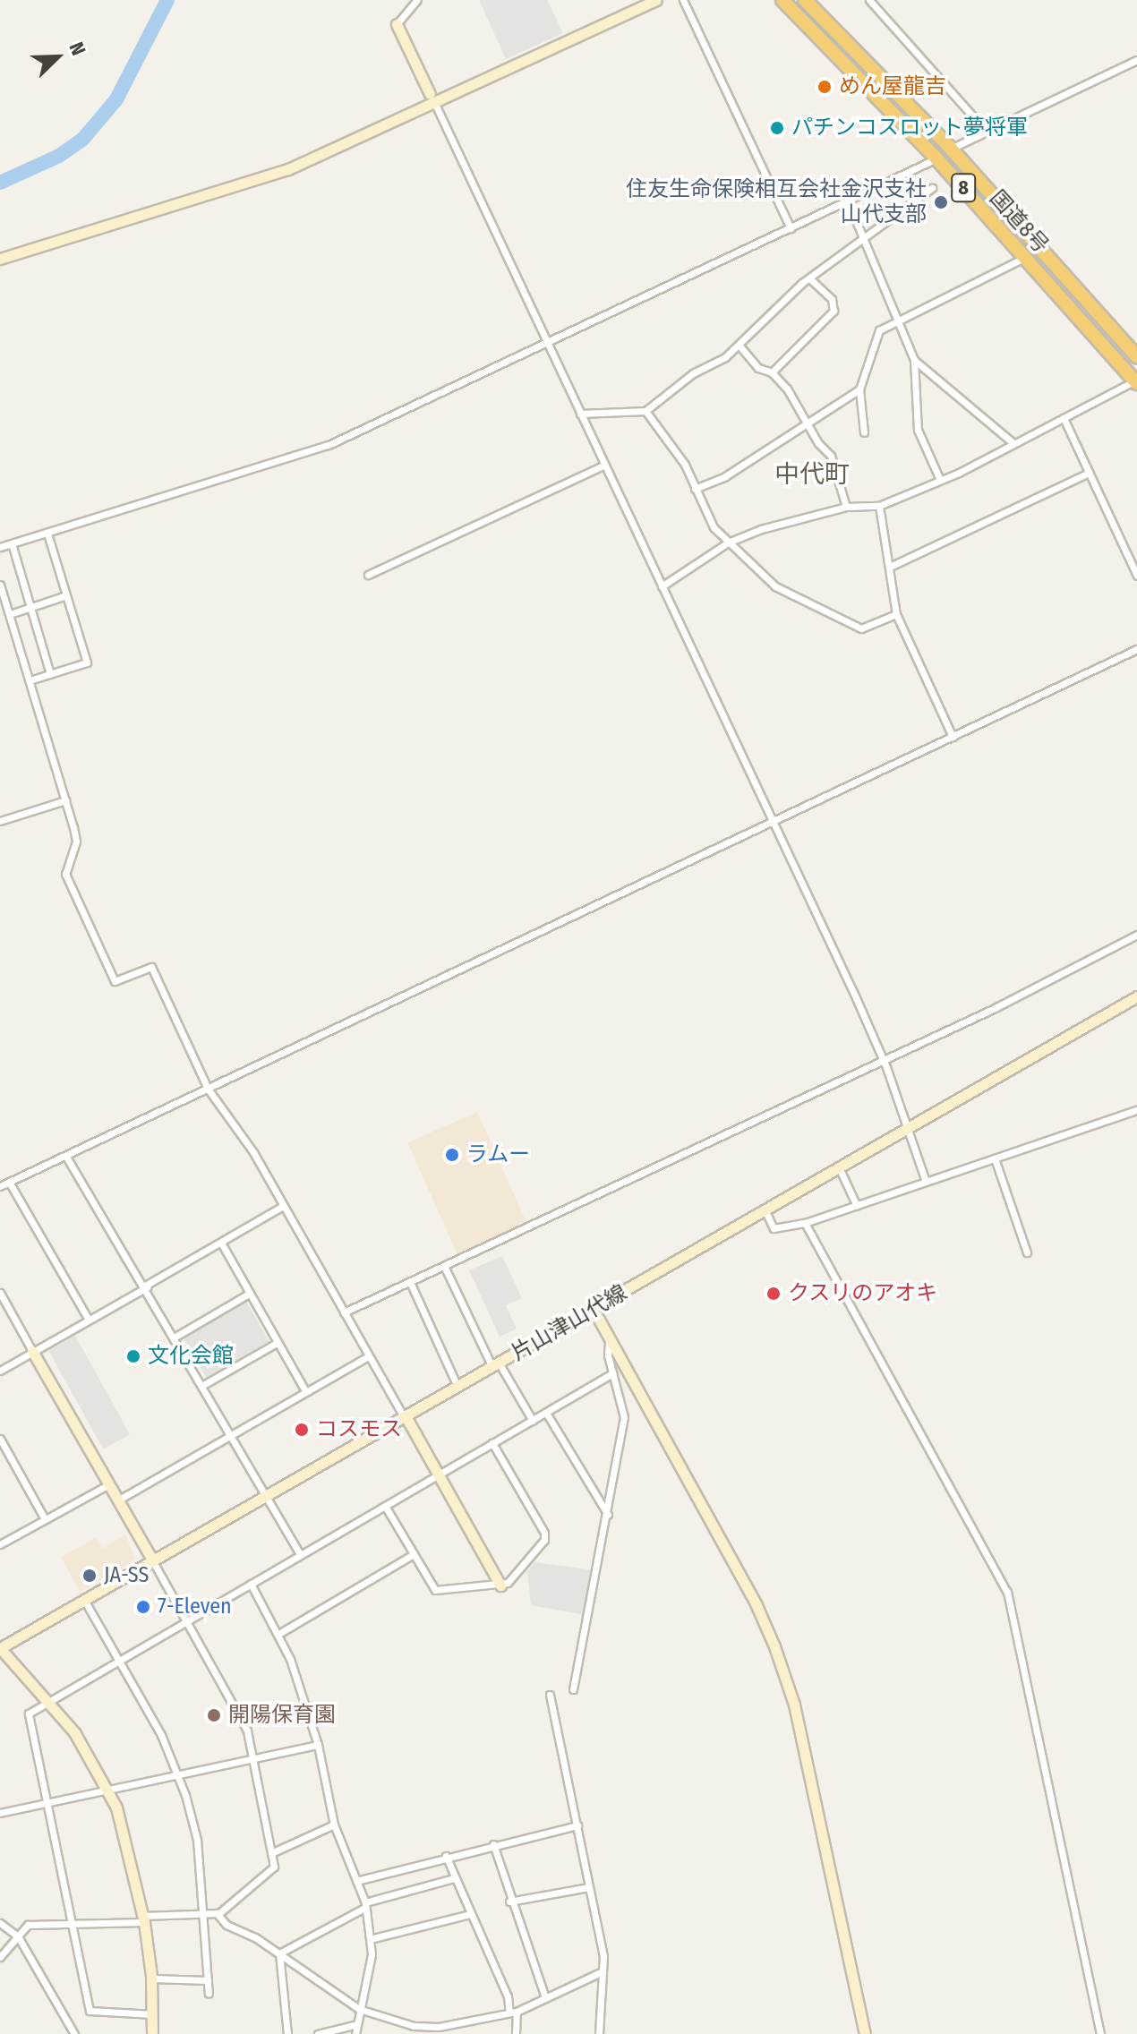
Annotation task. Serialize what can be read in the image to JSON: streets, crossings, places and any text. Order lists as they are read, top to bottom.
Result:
{
  "streets": {
    "highway": ["8", "国道8号"],
    "street": ["片山津山代線"]
  },
  "crossings": [
    ["8", "国道8号"]
  ],
  "districts": ["中代町"],
  "places": [
    "めん屋龍吉",
    "パチンコスロット夢将軍",
    "住友生命保険相互会社金沢支社 山代支部",
    "ラムー",
    "クスリのアオキ",
    "文化会館",
    "コスモス",
    "JA-SS",
    "7-Eleven",
    "開陽保育園"
  ],
  "north": "top right"
}
